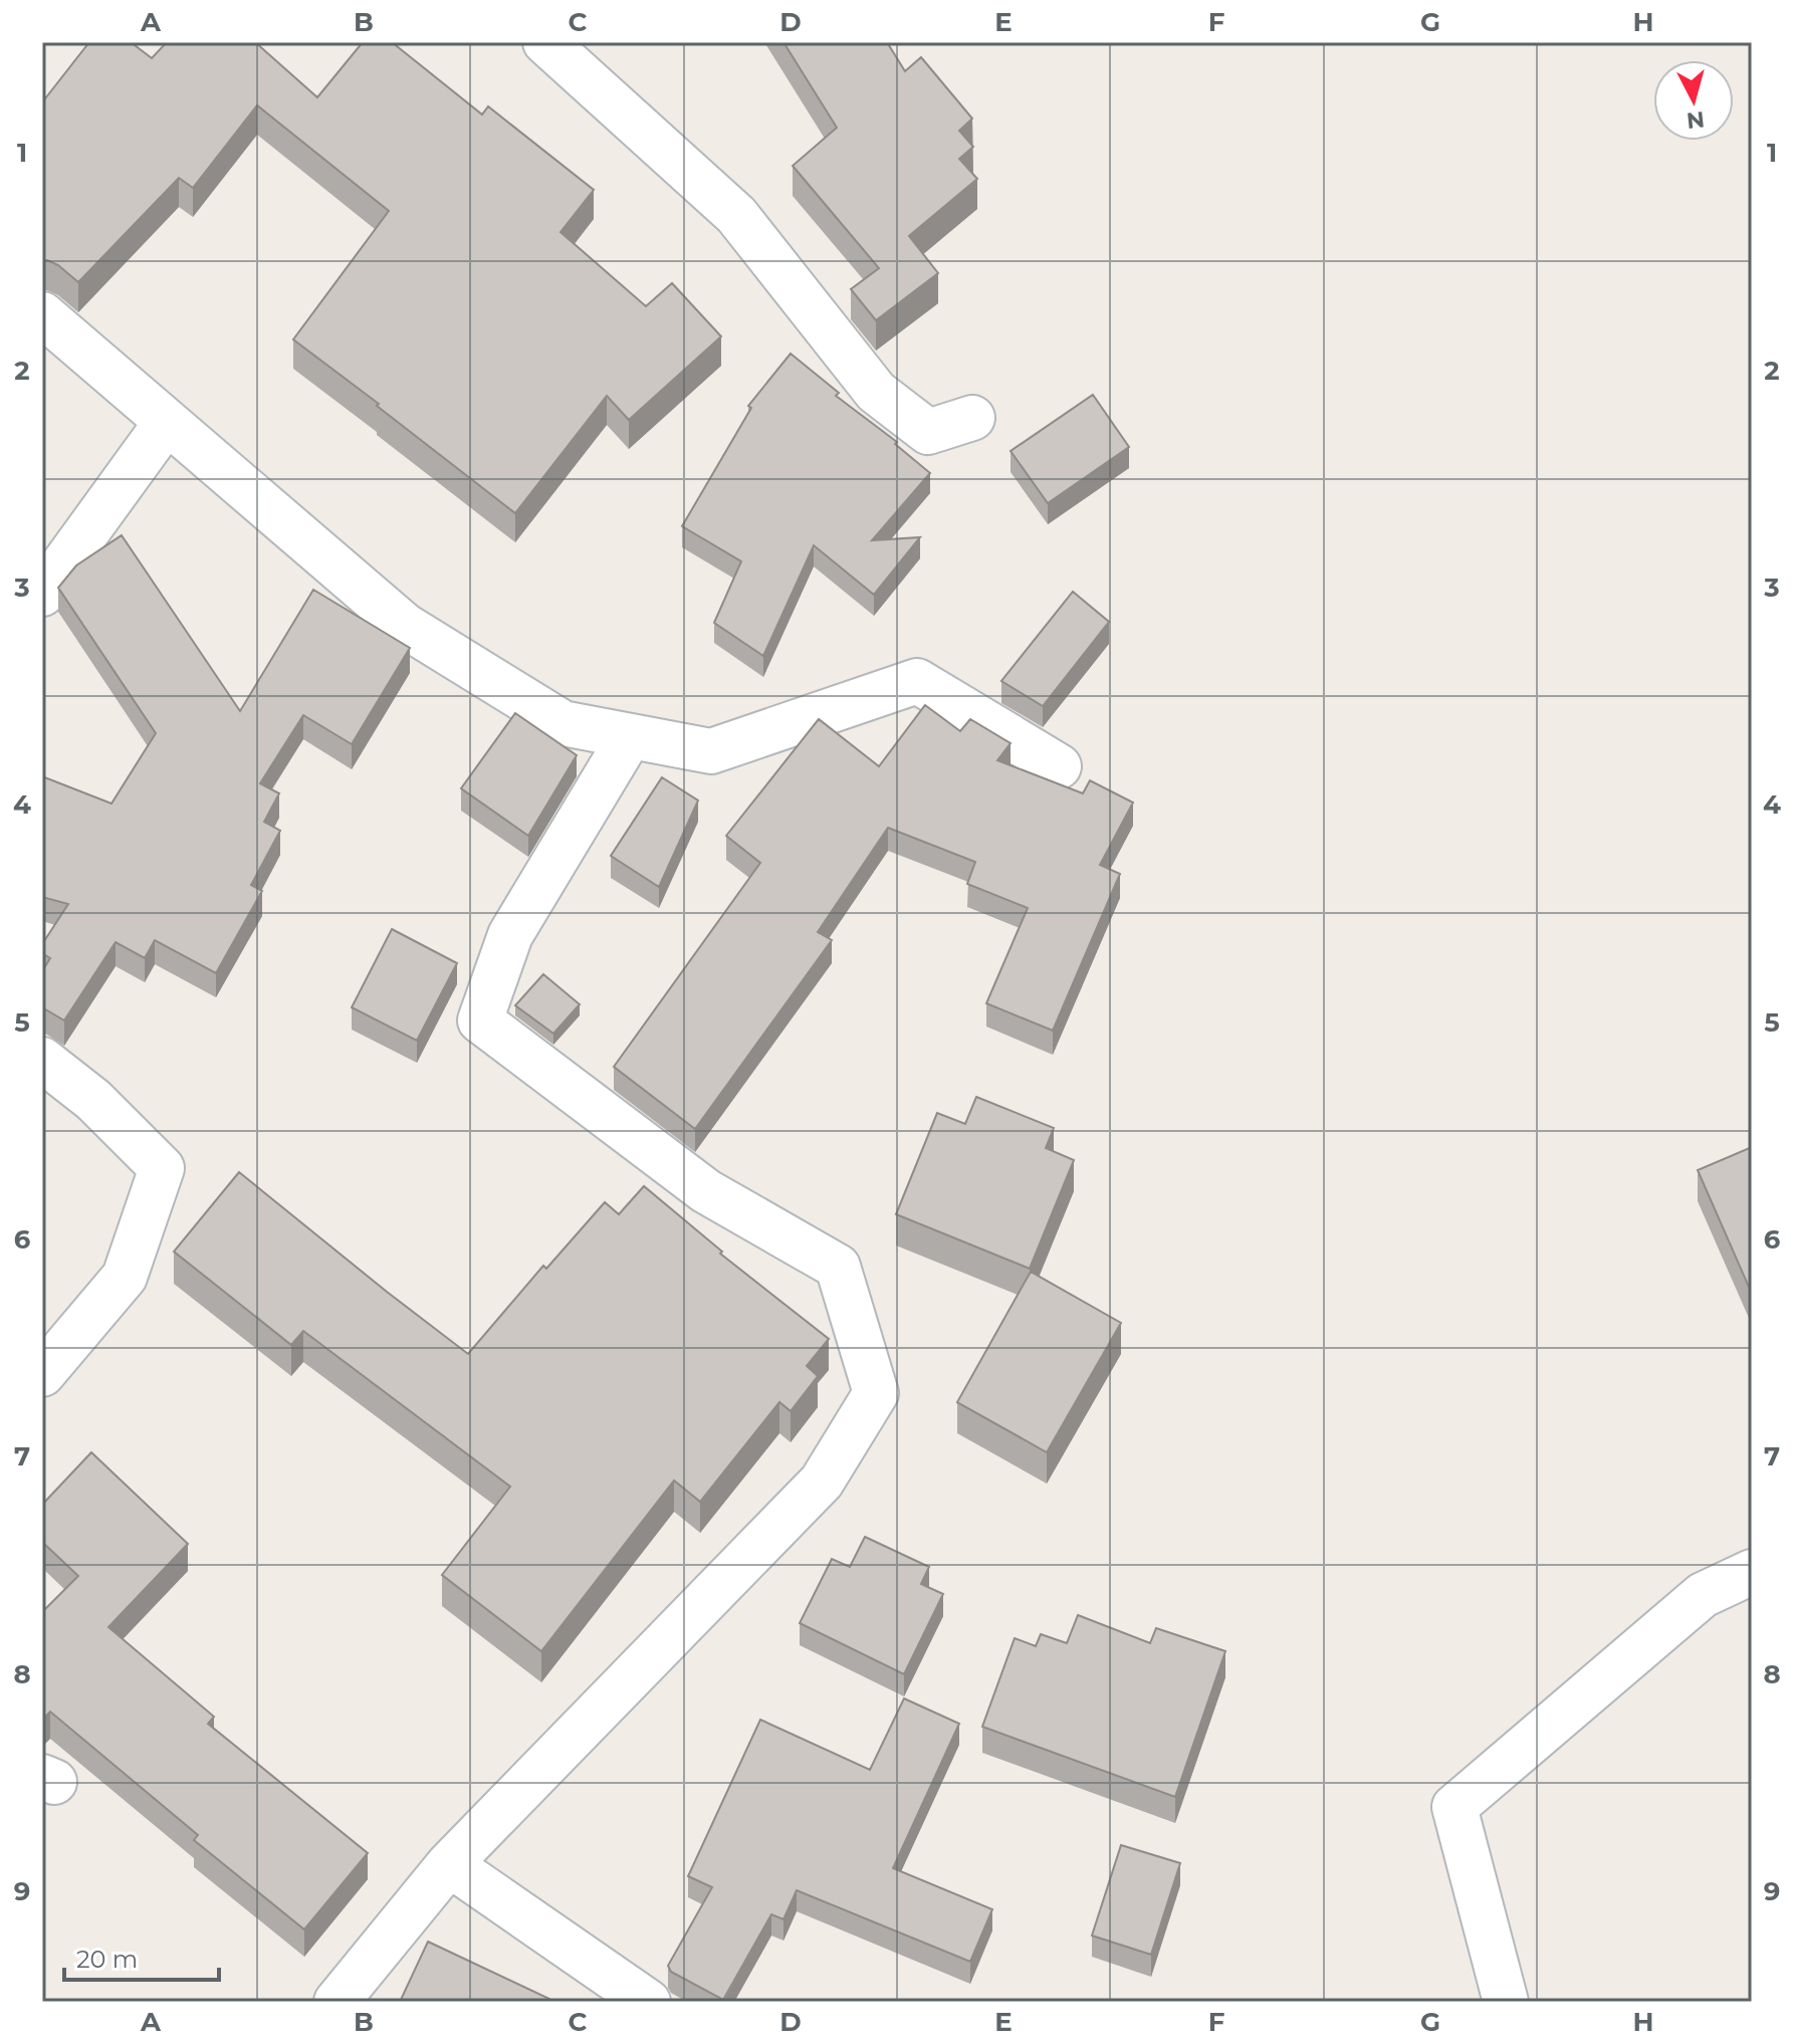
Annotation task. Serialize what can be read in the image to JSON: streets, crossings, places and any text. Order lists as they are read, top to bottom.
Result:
{
  "scale_bar": "20 m",
  "north": "bottom",
  "grid": {
    "columns": [
      "A",
      "B",
      "C",
      "D",
      "E",
      "F",
      "G",
      "H"
    ],
    "rows": [
      "1",
      "2",
      "3",
      "4",
      "5",
      "6",
      "7",
      "8",
      "9"
    ]
  }
}
